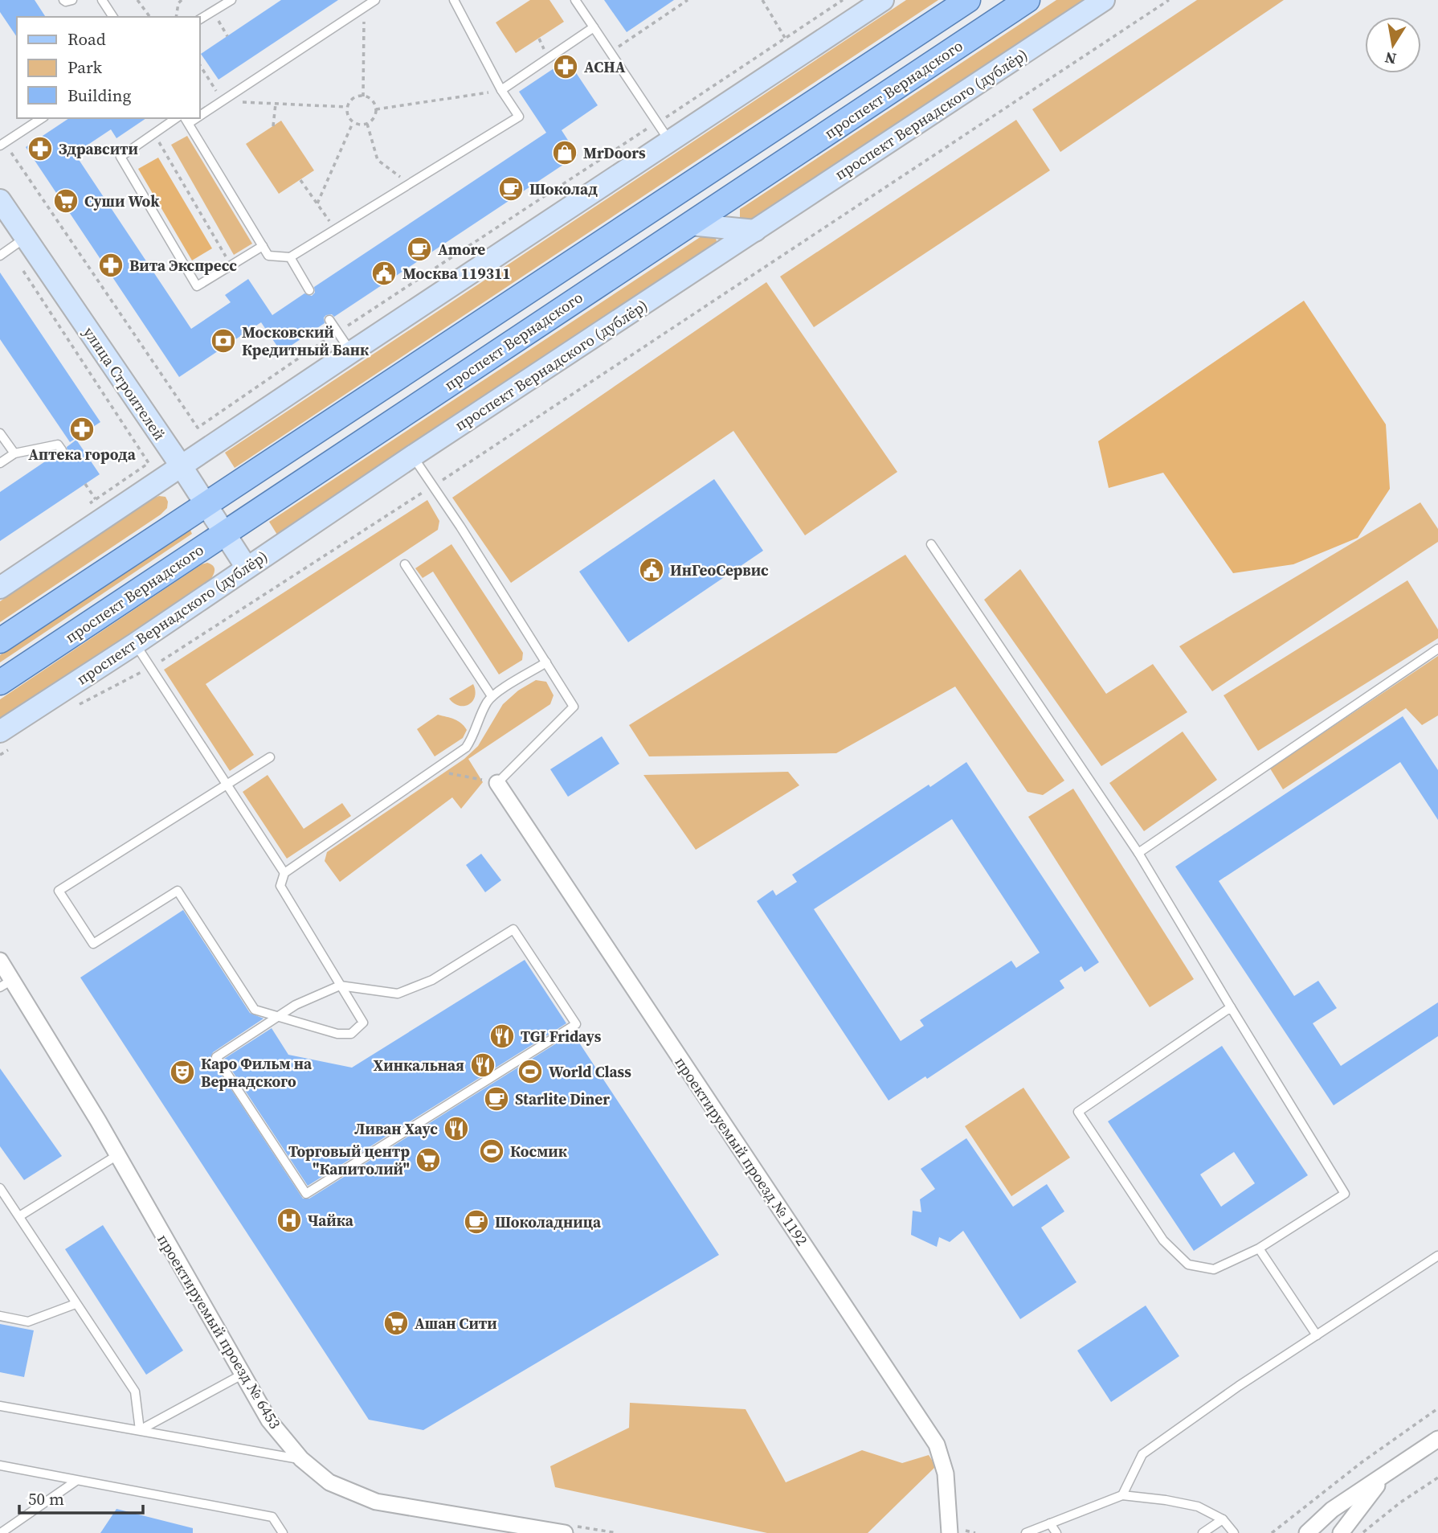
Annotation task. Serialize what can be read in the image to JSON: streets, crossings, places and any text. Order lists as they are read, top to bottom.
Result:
{
  "streets": {
    "main road": ["проспект Вернадского"],
    "street": [
      "проспект Вернадского (дублёр)",
      "улица Строителей",
      "проектируемый проезд № 1192",
      "проектируемый проезд № 6453"
    ]
  },
  "crossings": [
    ["проспект Вернадского", "улица Строителей"],
    ["проспект Вернадского (дублёр)", "улица Строителей"]
  ],
  "places": {
    "pharmacy": [
      "ACHA",
      "Здравсити",
      "Вита Экспресс",
      "Аптека города"
    ],
    "shop": ["MrDoors"],
    "cafe": [
      "Шоколад",
      "Amore",
      "Starlite Diner",
      "Шоколадница"
    ],
    "supermarket": ["Суши Wok", "Торговый центр \"Капитолий\"", "Ашан Сити"],
    "public building": ["Москва 119311", "ИнГеоСервис"],
    "bank": ["Московский Кредитный Банк"],
    "restaurant": ["TGI Fridays", "Хинкальная", "Ливан Хаус"],
    "sports": ["World Class", "Космик"],
    "theatre": ["Каро Фильм на Вернадского"],
    "hospital": ["Чайка"]
  },
  "legend": ["Road", "Park", "Building"],
  "scale_bar": "50 m",
  "north": "bottom"
}
